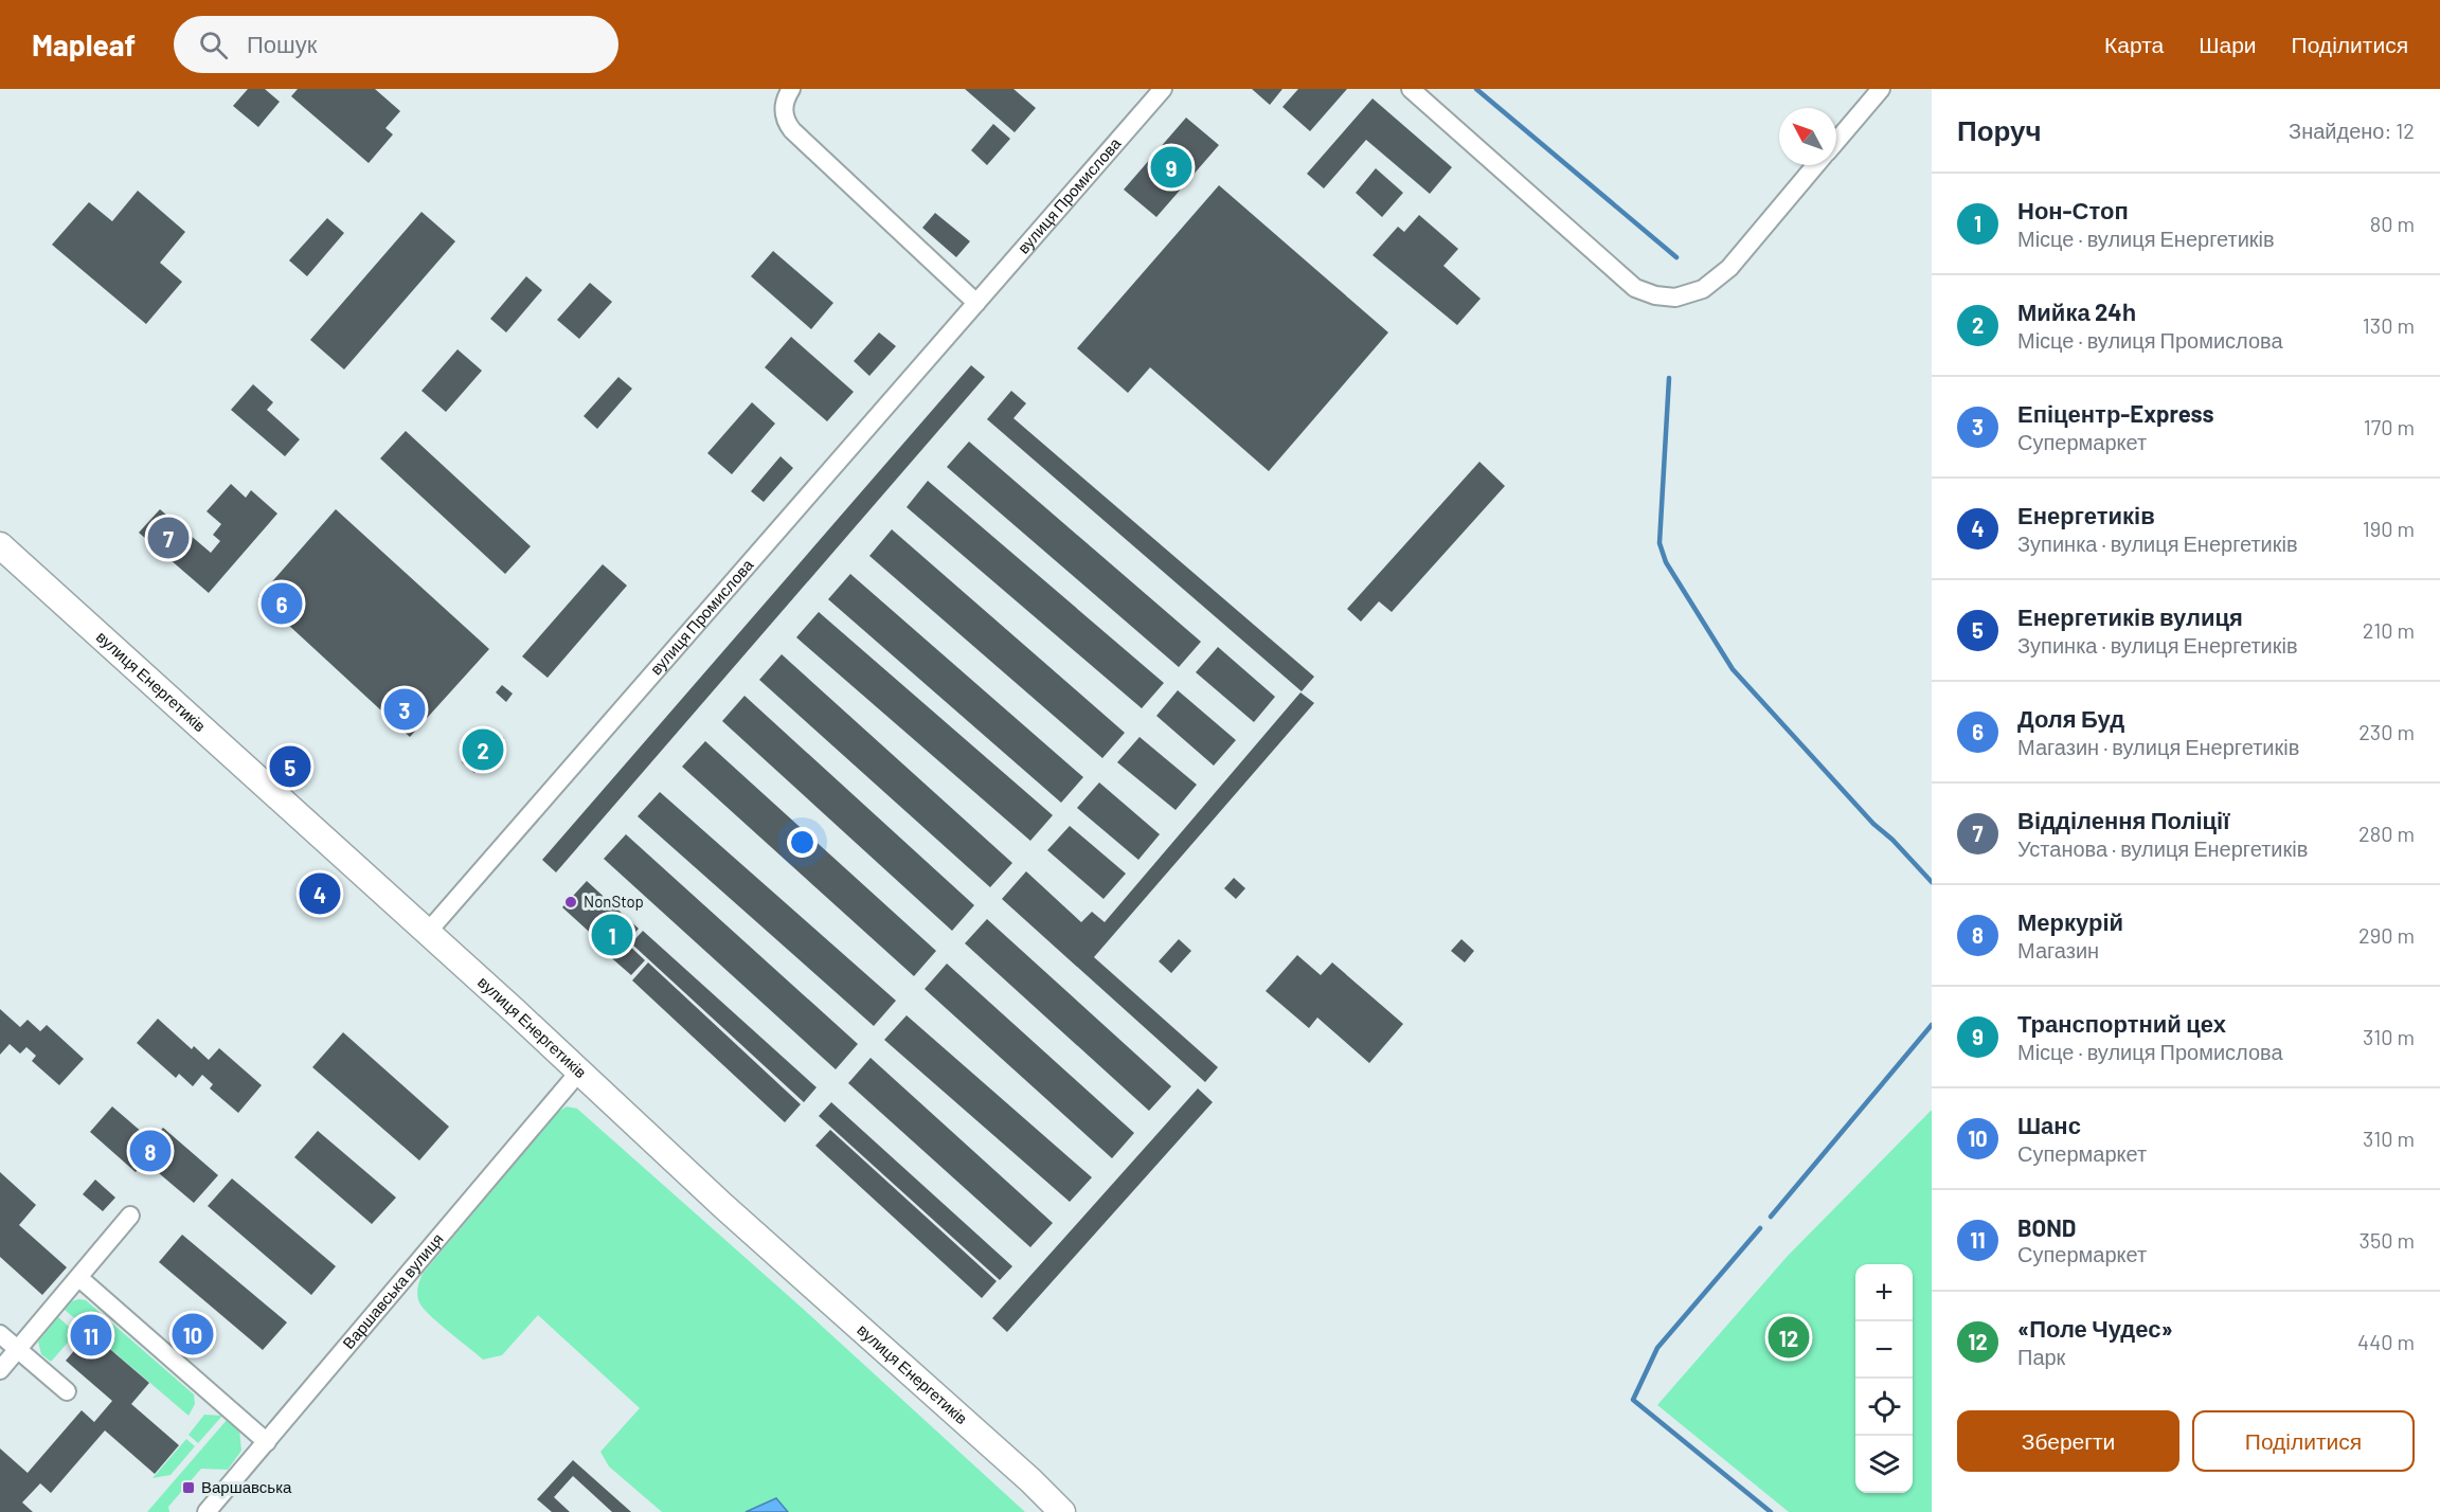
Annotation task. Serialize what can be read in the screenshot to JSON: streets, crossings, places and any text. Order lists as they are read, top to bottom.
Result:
{
  "streets": {
    "main road": ["вулиця Енергетиків"],
    "street": ["вулиця Промислова", "Варшавська вулиця"]
  },
  "crossings": [
    ["вулиця Промислова", "вулиця Енергетиків"],
    ["вулиця Енергетиків", "Варшавська вулиця"]
  ],
  "places": {
    "other": ["NonStop"],
    "transit": ["Варшавська"]
  },
  "north": "top left",
  "page": {
    "header": "Mapleaf",
    "search": "Пошук",
    "nav": ["Карта", "Шари", "Поділитися"],
    "heading": ["Поруч", "Знайдено: 12"],
    "pins": [
      "9",
      "7",
      "6",
      "3",
      "2",
      "5",
      "4",
      "1",
      "8",
      "10",
      "11",
      "12"
    ],
    "list": [
      {
        "mark": "1",
        "name": "Нон-Стоп",
        "note": "Місце · вулиця Енергетиків",
        "value": "80 m"
      },
      {
        "mark": "2",
        "name": "Мийка 24һ",
        "note": "Місце · вулиця Промислова",
        "value": "130 m"
      },
      {
        "mark": "3",
        "name": "Епіцентр-Express",
        "note": "Супермаркет",
        "value": "170 m"
      },
      {
        "mark": "4",
        "name": "Енергетиків",
        "note": "Зупинка · вулиця Енергетиків",
        "value": "190 m"
      },
      {
        "mark": "5",
        "name": "Енергетиків вулиця",
        "note": "Зупинка · вулиця Енергетиків",
        "value": "210 m"
      },
      {
        "mark": "6",
        "name": "Доля Буд",
        "note": "Магазин · вулиця Енергетиків",
        "value": "230 m"
      },
      {
        "mark": "7",
        "name": "Відділення Поліції",
        "note": "Установа · вулиця Енергетиків",
        "value": "280 m"
      },
      {
        "mark": "8",
        "name": "Меркурій",
        "note": "Магазин",
        "value": "290 m"
      },
      {
        "mark": "9",
        "name": "Транспортний цех",
        "note": "Місце · вулиця Промислова",
        "value": "310 m"
      },
      {
        "mark": "10",
        "name": "Шанс",
        "note": "Супермаркет",
        "value": "310 m"
      },
      {
        "mark": "11",
        "name": "BOND",
        "note": "Супермаркет",
        "value": "350 m"
      },
      {
        "mark": "12",
        "name": "«Поле Чудес»",
        "note": "Парк",
        "value": "440 m"
      }
    ],
    "map_buttons": ["+", "−"],
    "buttons": ["Зберегти", "Поділитися"]
  }
}
